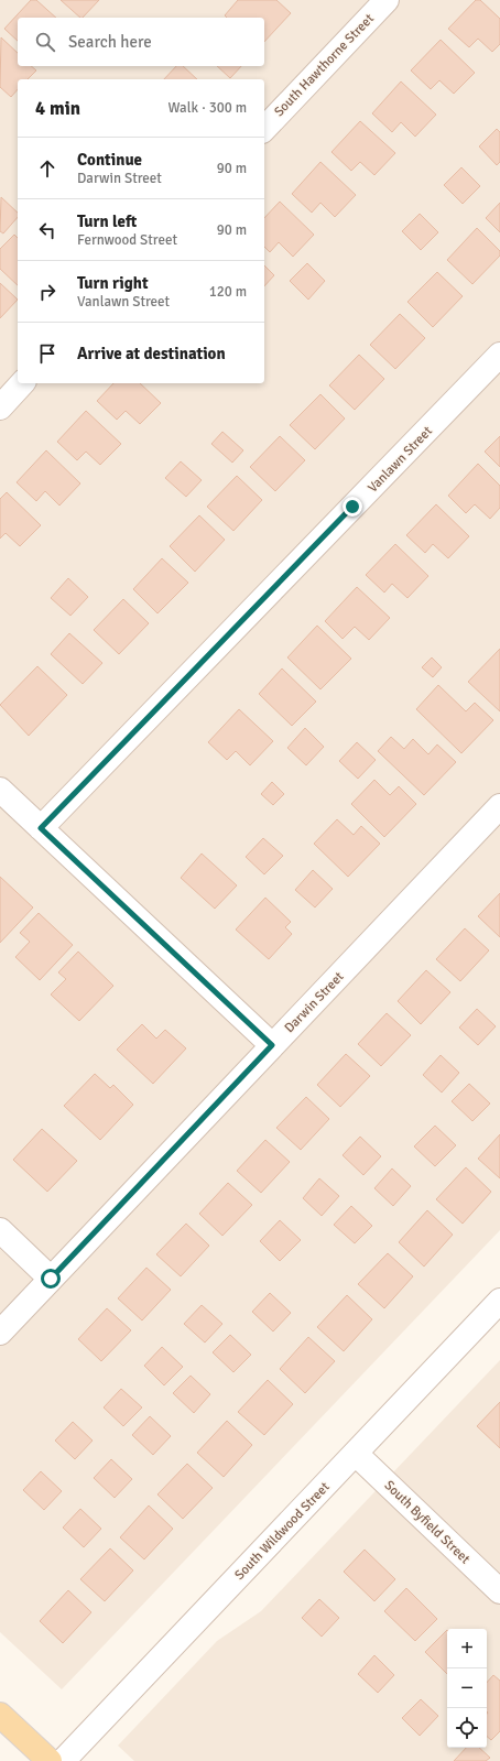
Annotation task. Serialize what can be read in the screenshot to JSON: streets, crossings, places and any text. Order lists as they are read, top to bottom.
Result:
{
  "streets": {
    "street": [
      "South Hawthorne Street",
      "Vanlawn Street",
      "Darwin Street",
      "South Byfield Street",
      "South Wildwood Street"
    ]
  },
  "crossings": [
    ["South Byfield Street", "South Wildwood Street"]
  ],
  "page": {
    "search": "Search here",
    "heading": ["4 min", "Walk · 300 m"],
    "list": [
      ["Continue", "Darwin Street", "90 m"],
      ["Turn left", "Fernwood Street", "90 m"],
      ["Turn right", "Vanlawn Street", "120 m"],
      "Arrive at destination"
    ],
    "map_buttons": ["+", "−"]
  }
}
